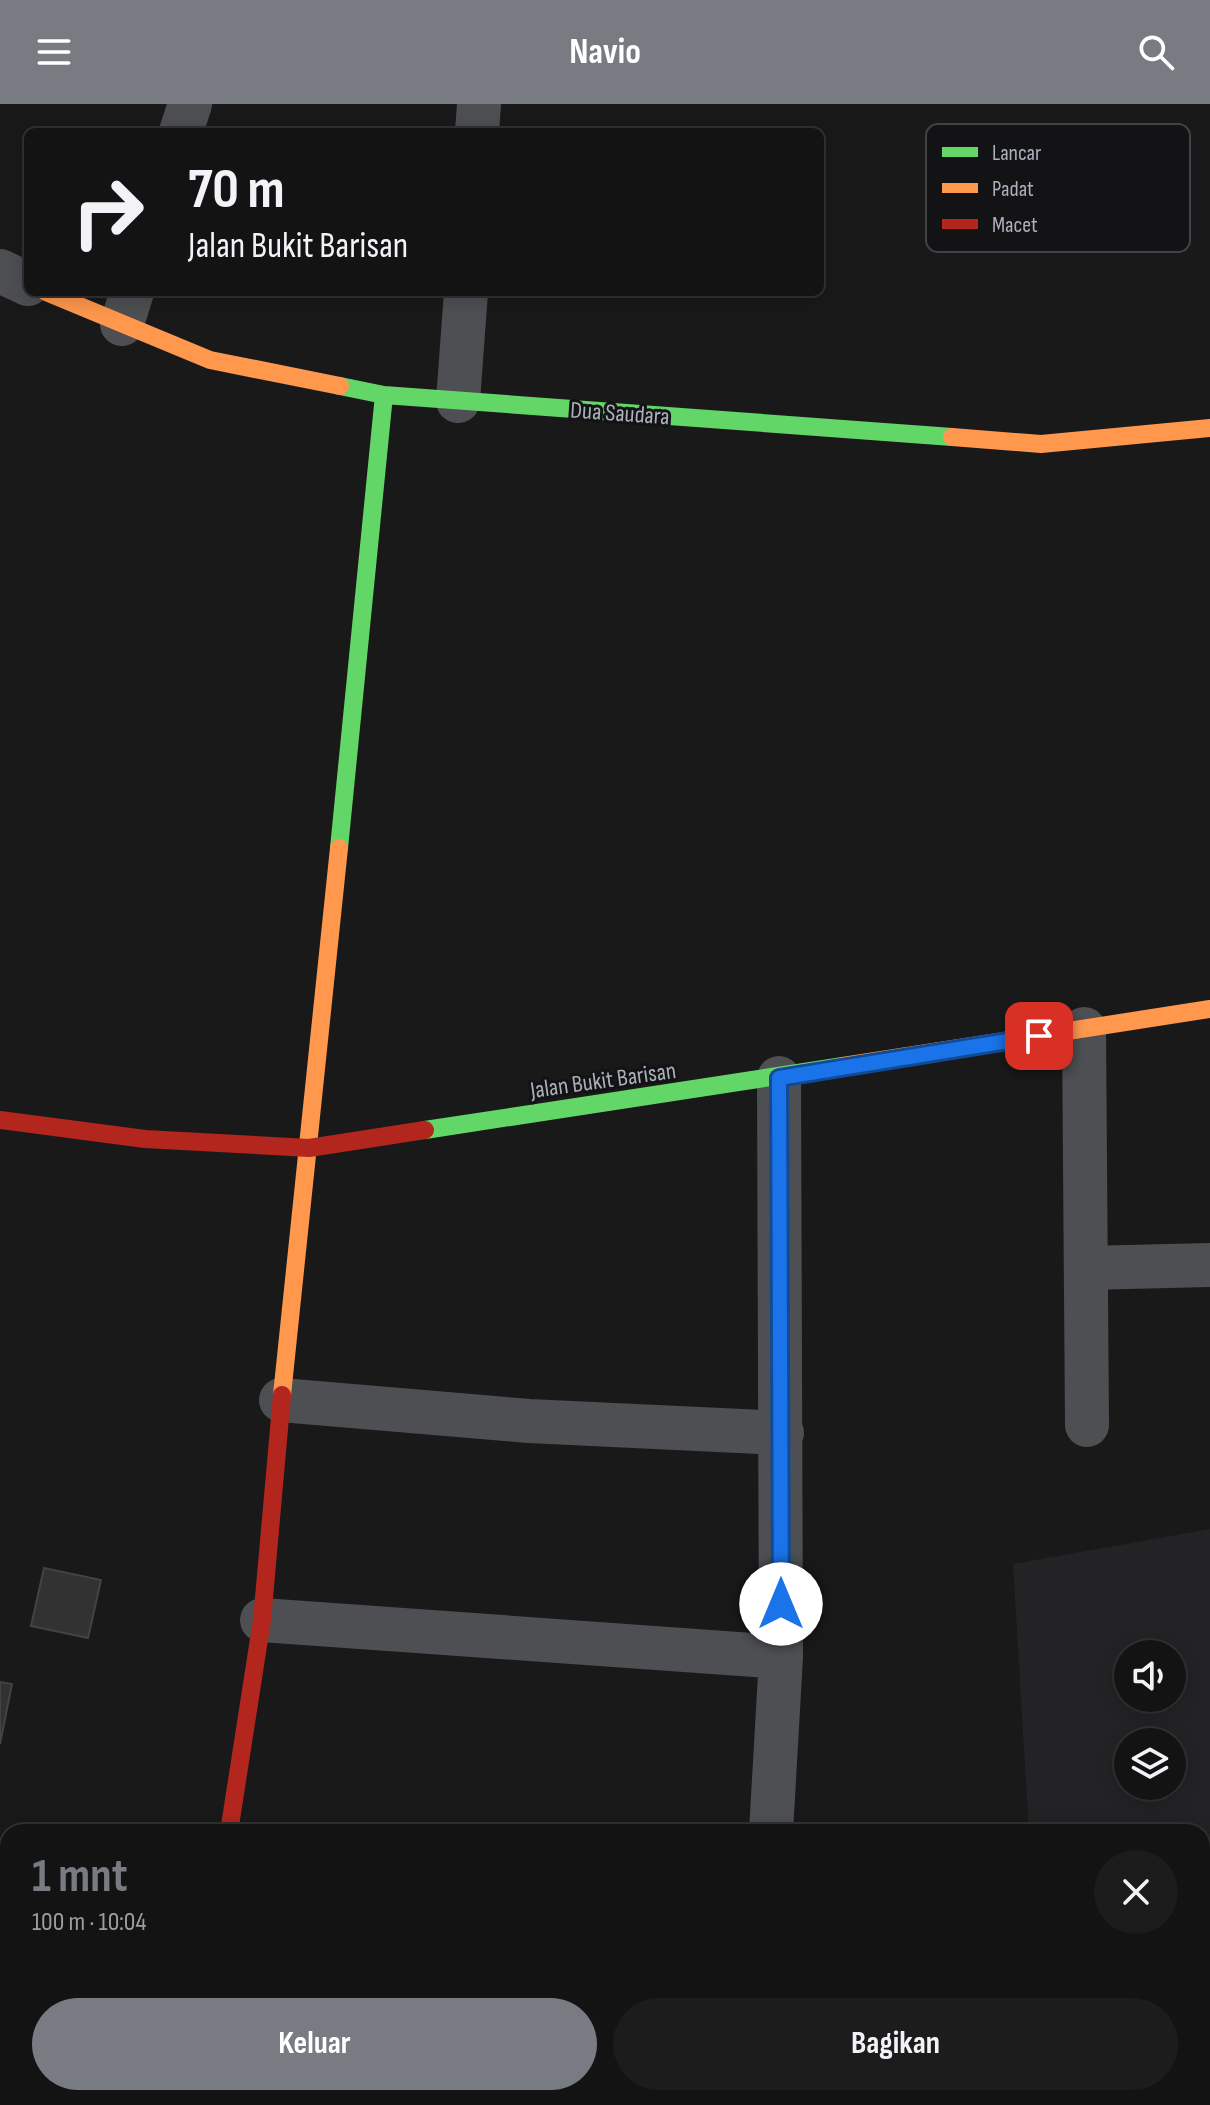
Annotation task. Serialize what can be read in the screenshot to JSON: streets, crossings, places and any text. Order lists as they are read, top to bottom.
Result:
{
  "streets": {
    "street": ["Dua Saudara", "Jalan Bukit Barisan"]
  },
  "legend": ["Lancar", "Padat", "Macet"],
  "page": {
    "header": "Navio",
    "turn": ["70 m", "Jalan Bukit Barisan"],
    "heading": ["1 mnt", "100 m · 10:04"],
    "buttons": ["Keluar", "Bagikan"]
  }
}
